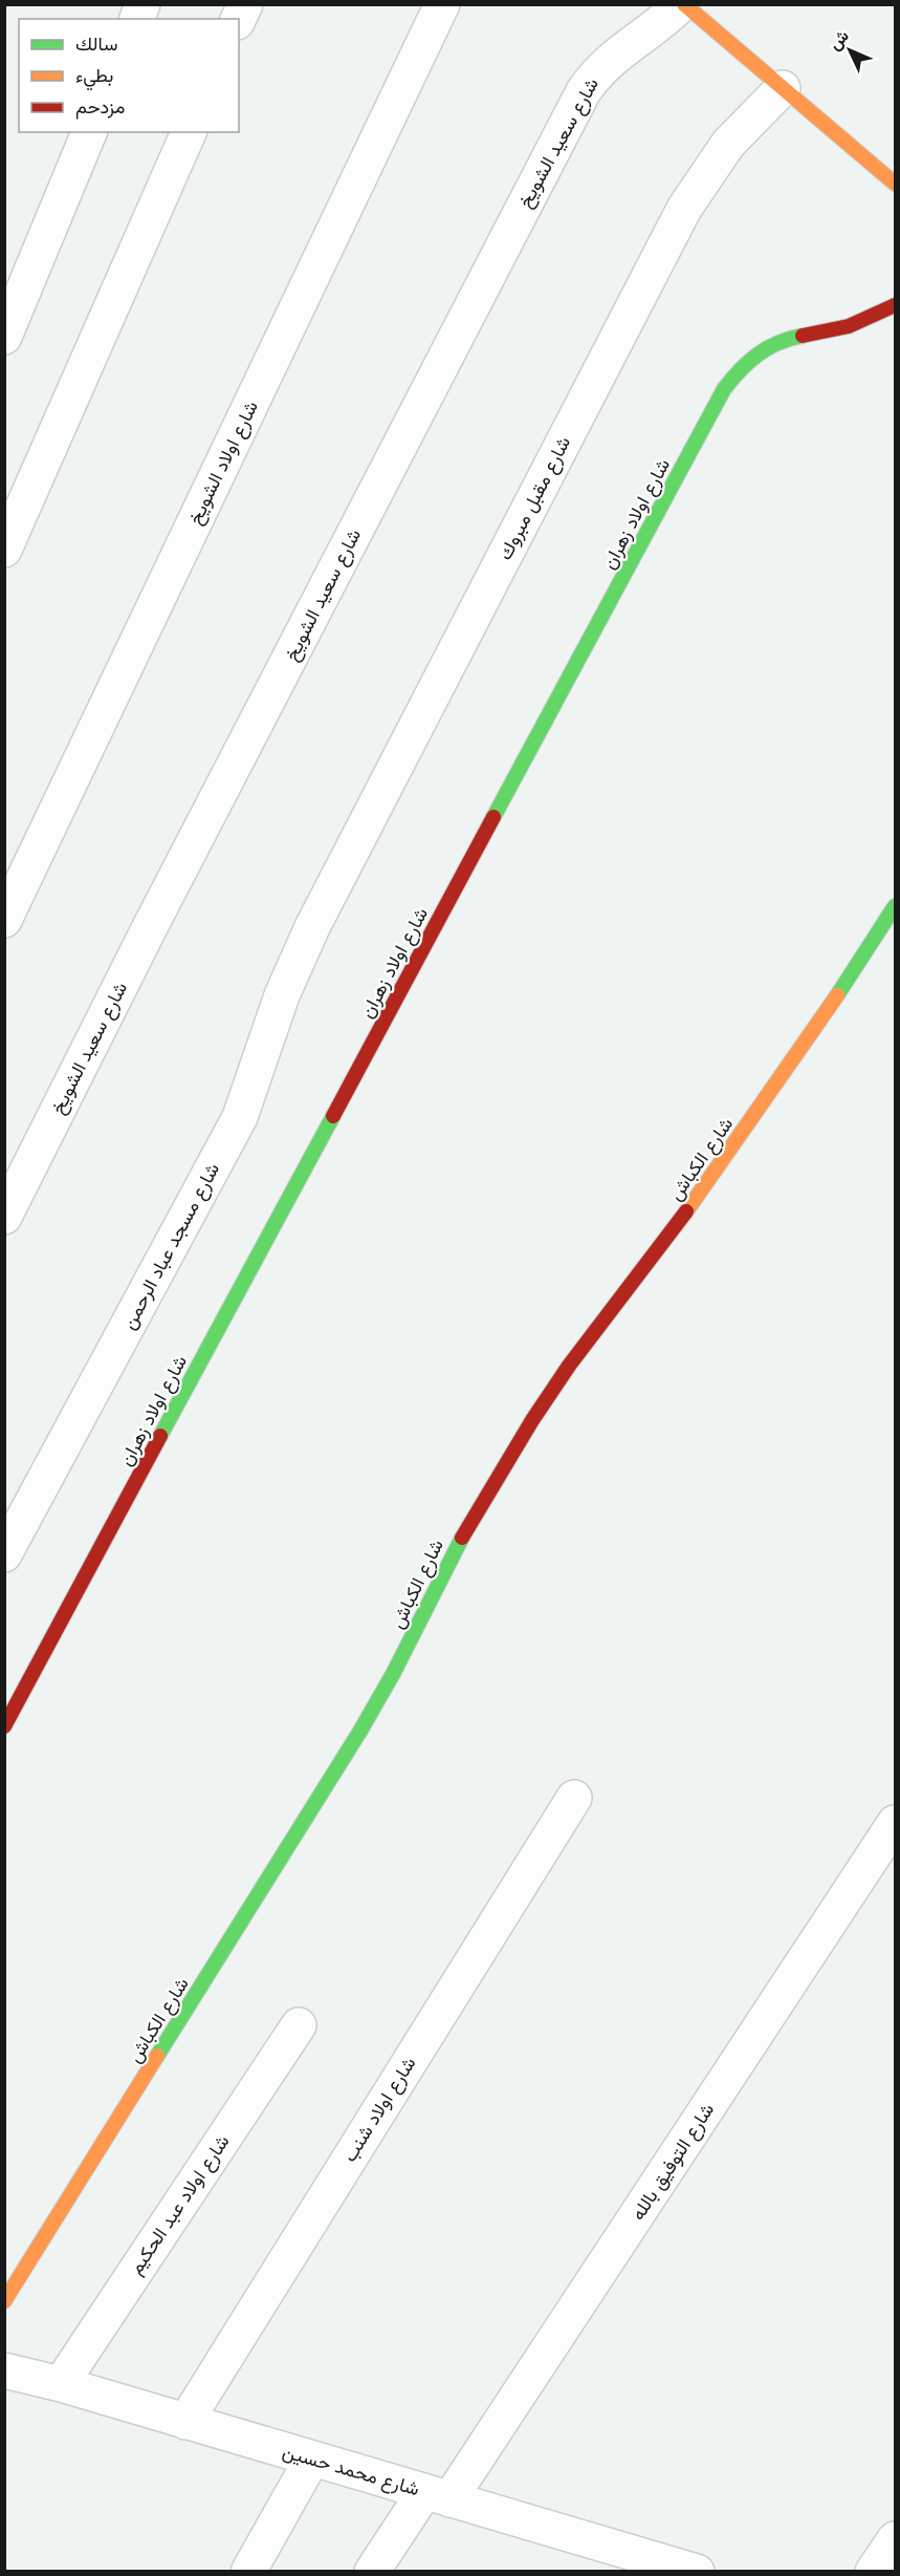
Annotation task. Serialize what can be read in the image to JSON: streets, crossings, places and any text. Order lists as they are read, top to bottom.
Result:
{
  "streets": {
    "street": [
      "شارع سعيد الشويخ",
      "شارع اولاد الشويخ",
      "شارع مقبل مبروك",
      "شارع اولاد زهران",
      "شارع الكباش",
      "شارع مسجد عباد الرحمن",
      "شارع اولاد شنب",
      "شارع التوفيق بالله",
      "شارع اولاد عبد الحكيم",
      "شارع محمد حسين"
    ]
  },
  "crossings": [
    ["شارع مقبل مبروك", "شارع مسجد عباد الرحمن"],
    ["شارع اولاد شنب", "شارع محمد حسين"],
    ["شارع التوفيق بالله", "شارع محمد حسين"],
    ["شارع اولاد عبد الحكيم", "شارع محمد حسين"]
  ],
  "legend": ["سالك", "بطيء", "مزدحم"],
  "north": "top left"
}
